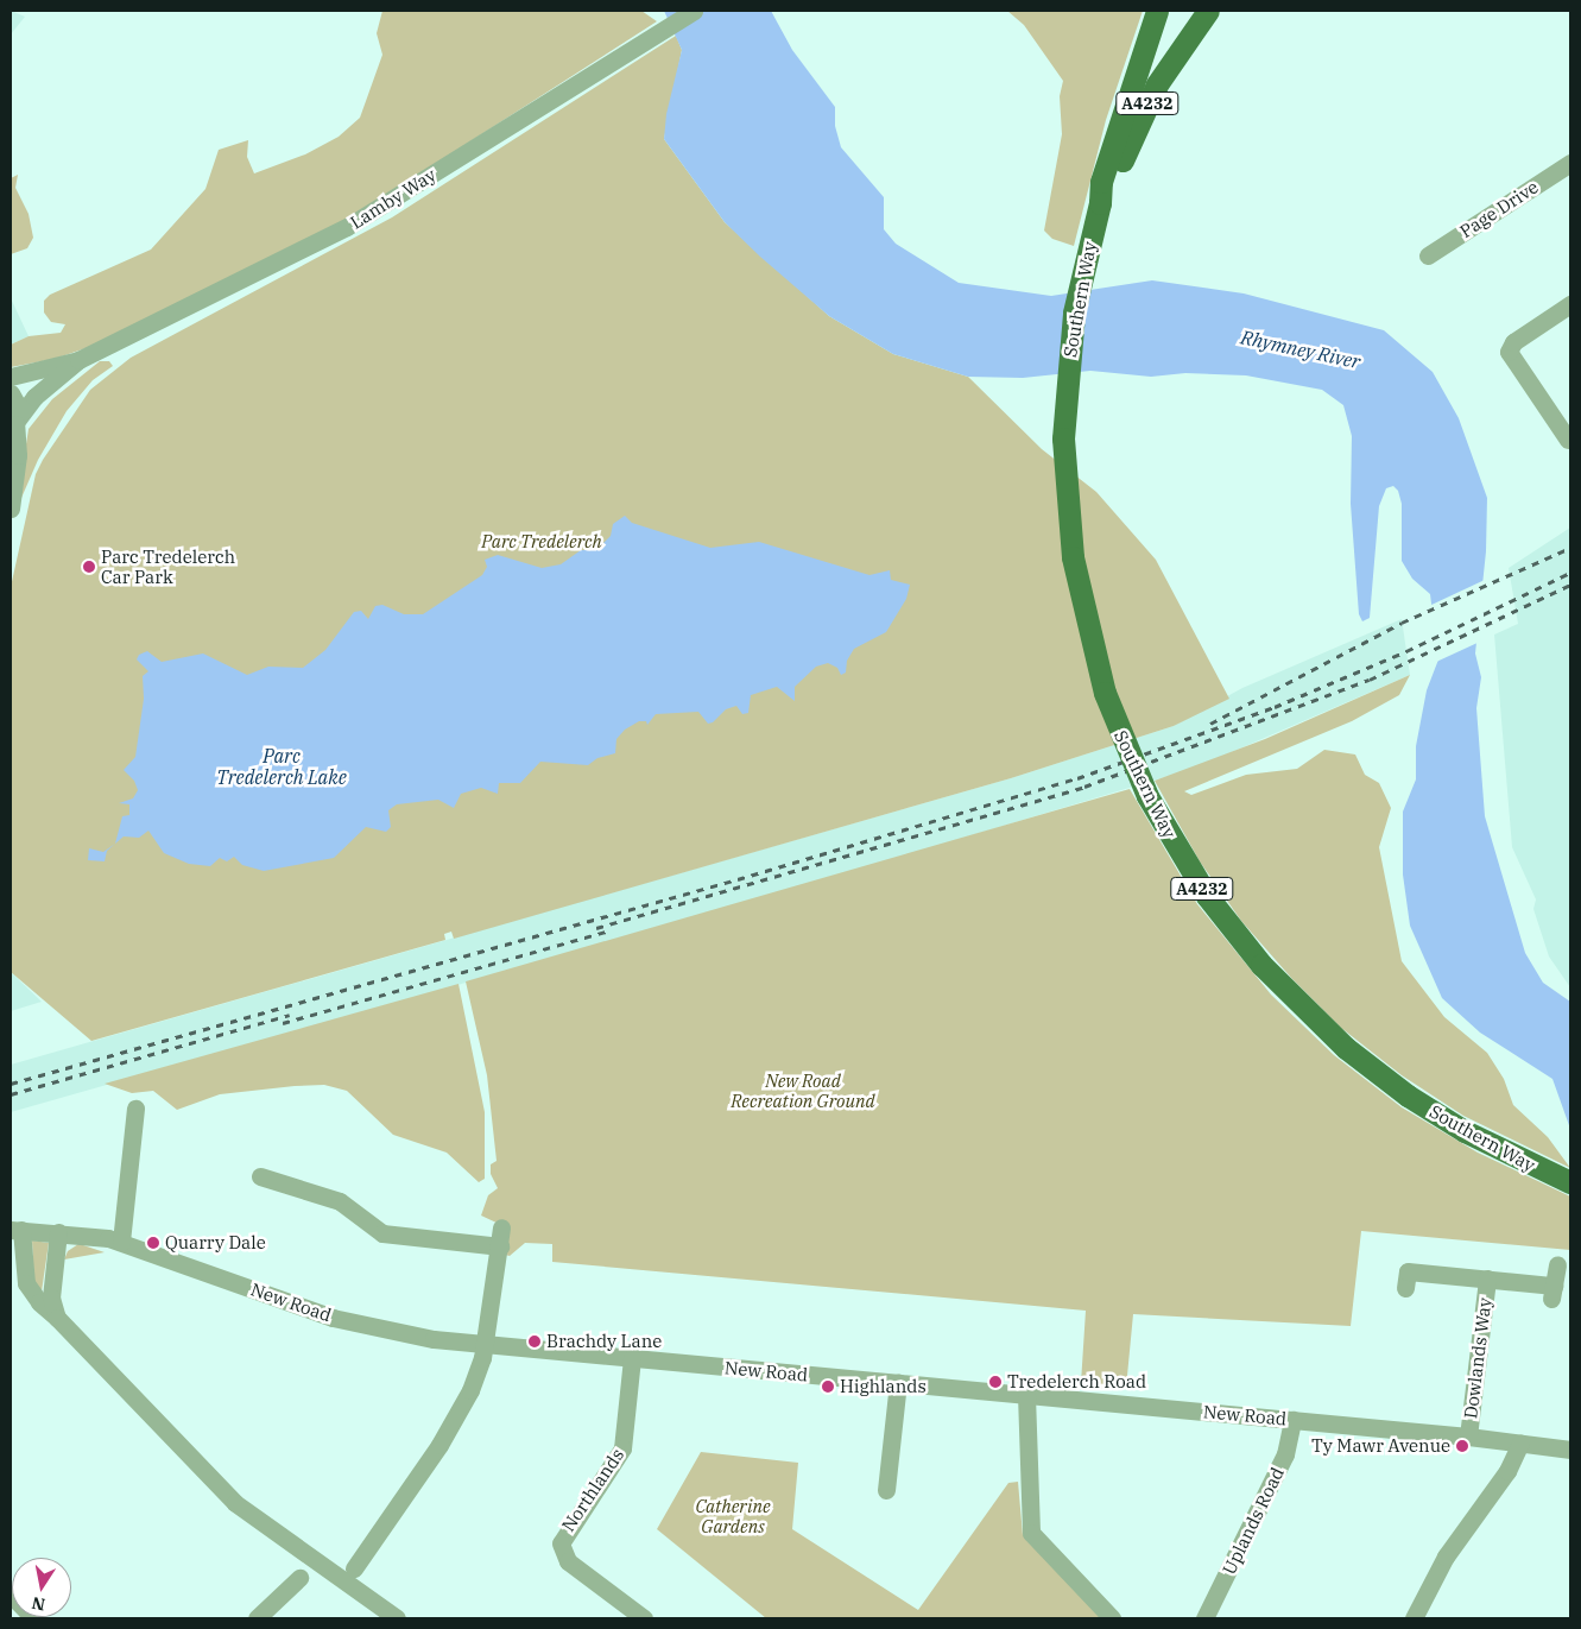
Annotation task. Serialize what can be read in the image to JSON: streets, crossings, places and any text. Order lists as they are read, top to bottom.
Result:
{
  "streets": {
    "main road": ["A4232", "Southern Way"],
    "street": [
      "Lamby Way",
      "Page Drive",
      "New Road",
      "Dowlands Way",
      "Northlands",
      "Uplands Road"
    ]
  },
  "crossings": [
    ["New Road", "Dowlands Way"],
    ["New Road", "Northlands"],
    ["New Road", "Uplands Road"]
  ],
  "water": ["Rhymney River", "Parc Tredelerch Lake"],
  "parks": ["Parc Tredelerch", "New Road Recreation Ground", "Catherine Gardens"],
  "places": [
    "Parc Tredelerch Car Park",
    "Quarry Dale",
    "Brachdy Lane",
    "Tredelerch Road",
    "Highlands",
    "Ty Mawr Avenue"
  ],
  "north": "bottom"
}
